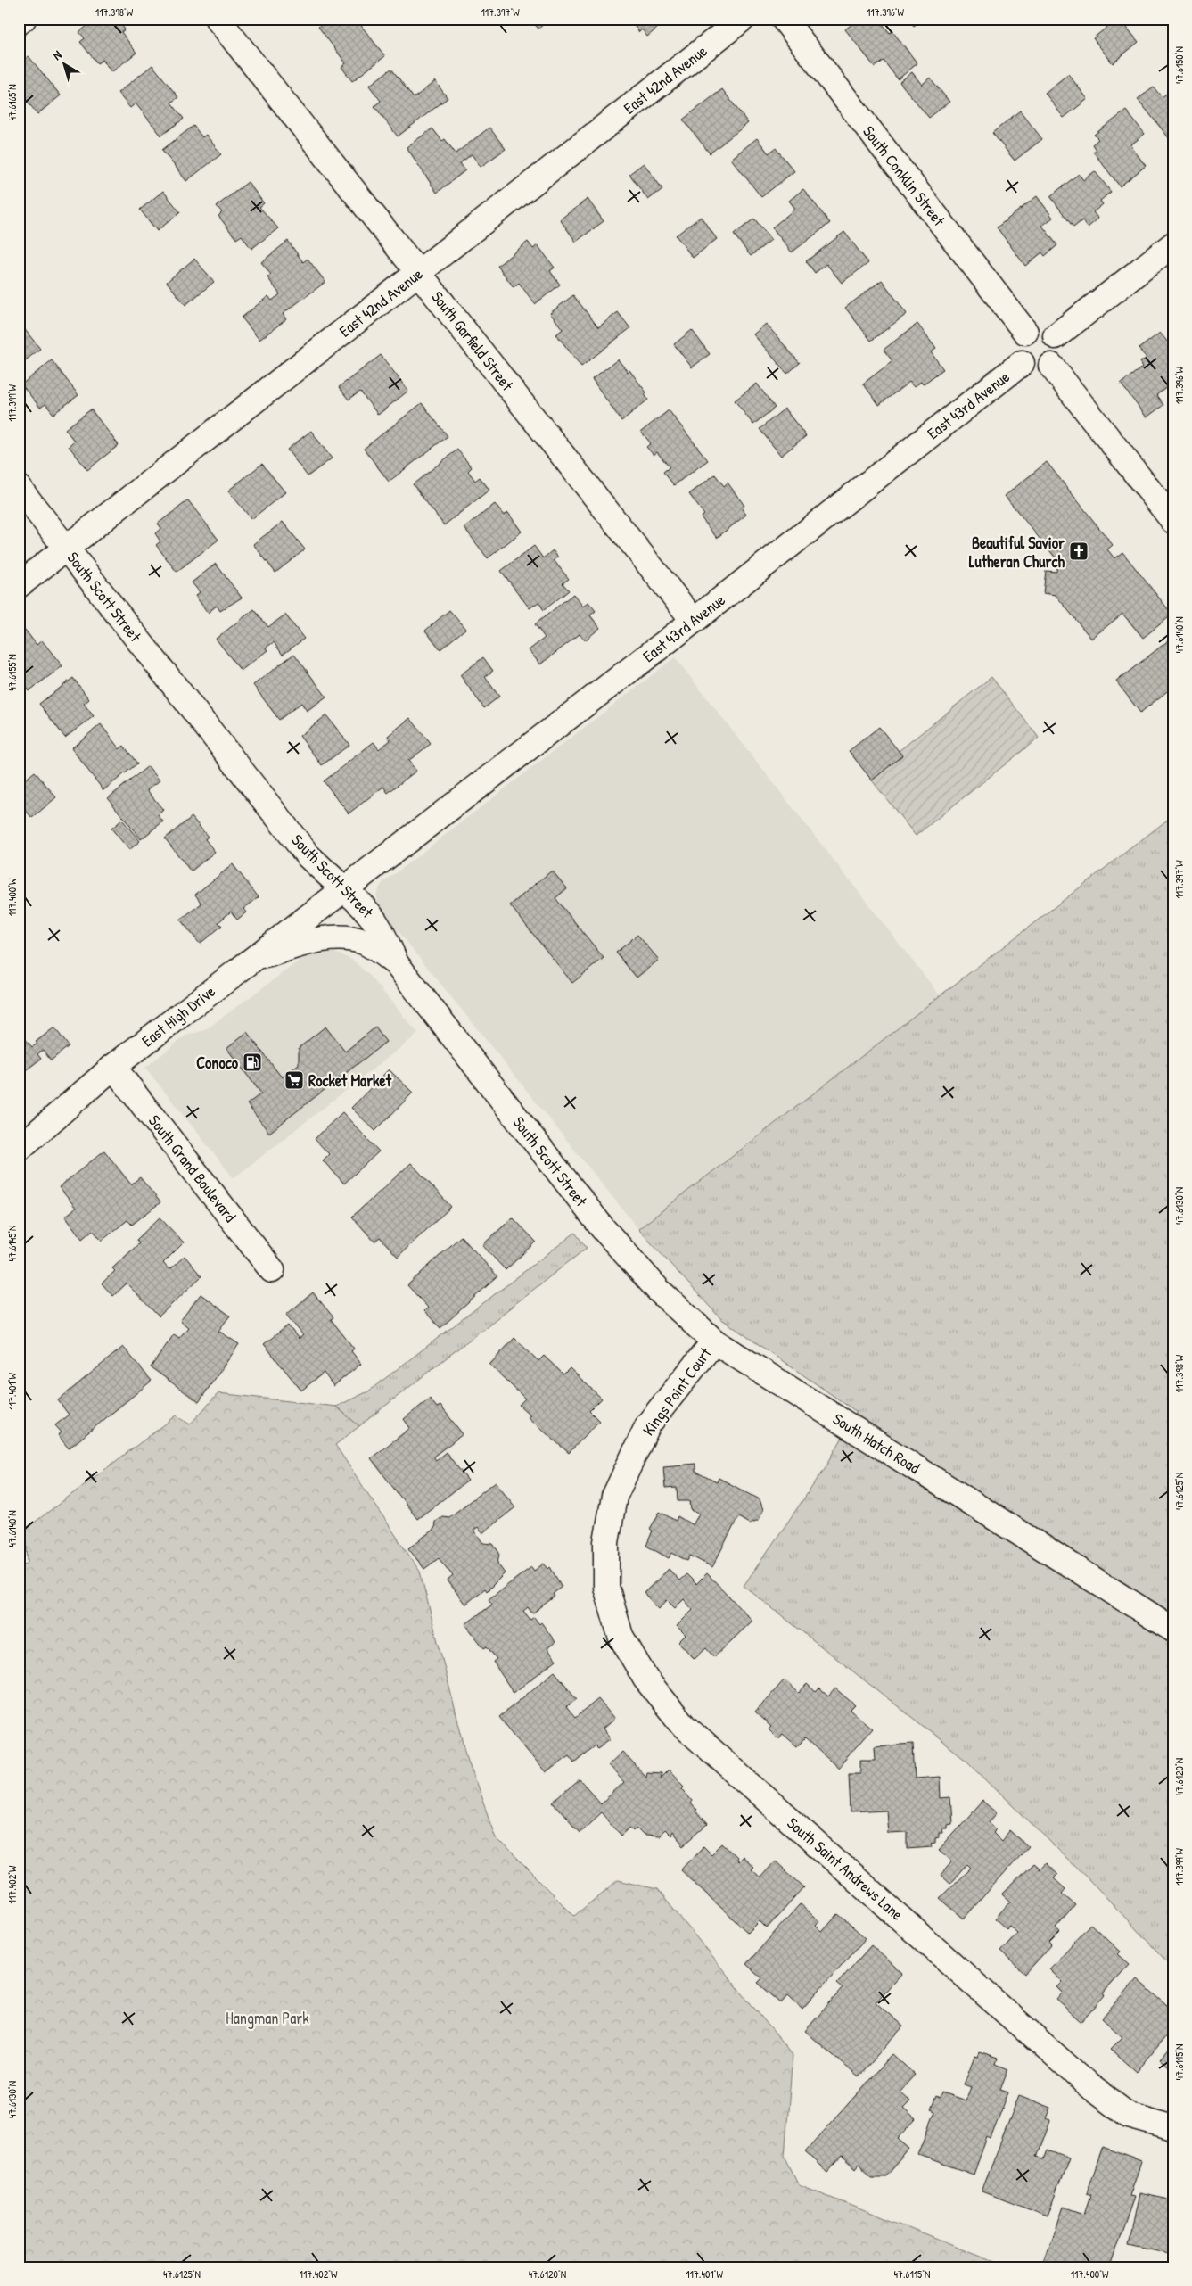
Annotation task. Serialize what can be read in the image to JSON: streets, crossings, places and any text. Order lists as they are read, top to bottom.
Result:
{
  "streets": {
    "street": [
      "East 42nd Avenue",
      "South Conklin Street",
      "South Garfield Street",
      "East 43rd Avenue",
      "South Scott Street",
      "East High Drive",
      "South Grand Boulevard",
      "Kings Point Court",
      "South Hatch Road",
      "South Saint Andrews Lane"
    ]
  },
  "crossings": [
    ["East 42nd Avenue", "South Garfield Street"],
    ["East 42nd Avenue", "South Scott Street"],
    ["South Conklin Street", "East 43rd Avenue"],
    ["South Garfield Street", "East 43rd Avenue"],
    ["East 43rd Avenue", "South Scott Street"],
    ["East 43rd Avenue", "East High Drive"],
    ["South Scott Street", "East High Drive"],
    ["South Scott Street", "South Hatch Road"],
    ["East High Drive", "South Grand Boulevard"],
    ["Kings Point Court", "South Hatch Road"],
    ["Kings Point Court", "South Saint Andrews Lane"]
  ],
  "parks": ["Hangman Park"],
  "places": {
    "church": ["Beautiful Savior Lutheran Church"],
    "fuel station": ["Conoco"],
    "supermarket": ["Rocket Market"]
  },
  "north": "top left",
  "coordinates": [
    "117.398°W",
    "117.397°W",
    "117.396°W",
    "47.6150°N",
    "47.6165°N",
    "117.399°W",
    "47.6140°N",
    "47.6155°N",
    "117.400°W",
    "47.6130°N",
    "47.6145°N",
    "117.401°W",
    "47.6125°N",
    "47.6120°N",
    "117.402°W",
    "47.6115°N"
  ]
}
